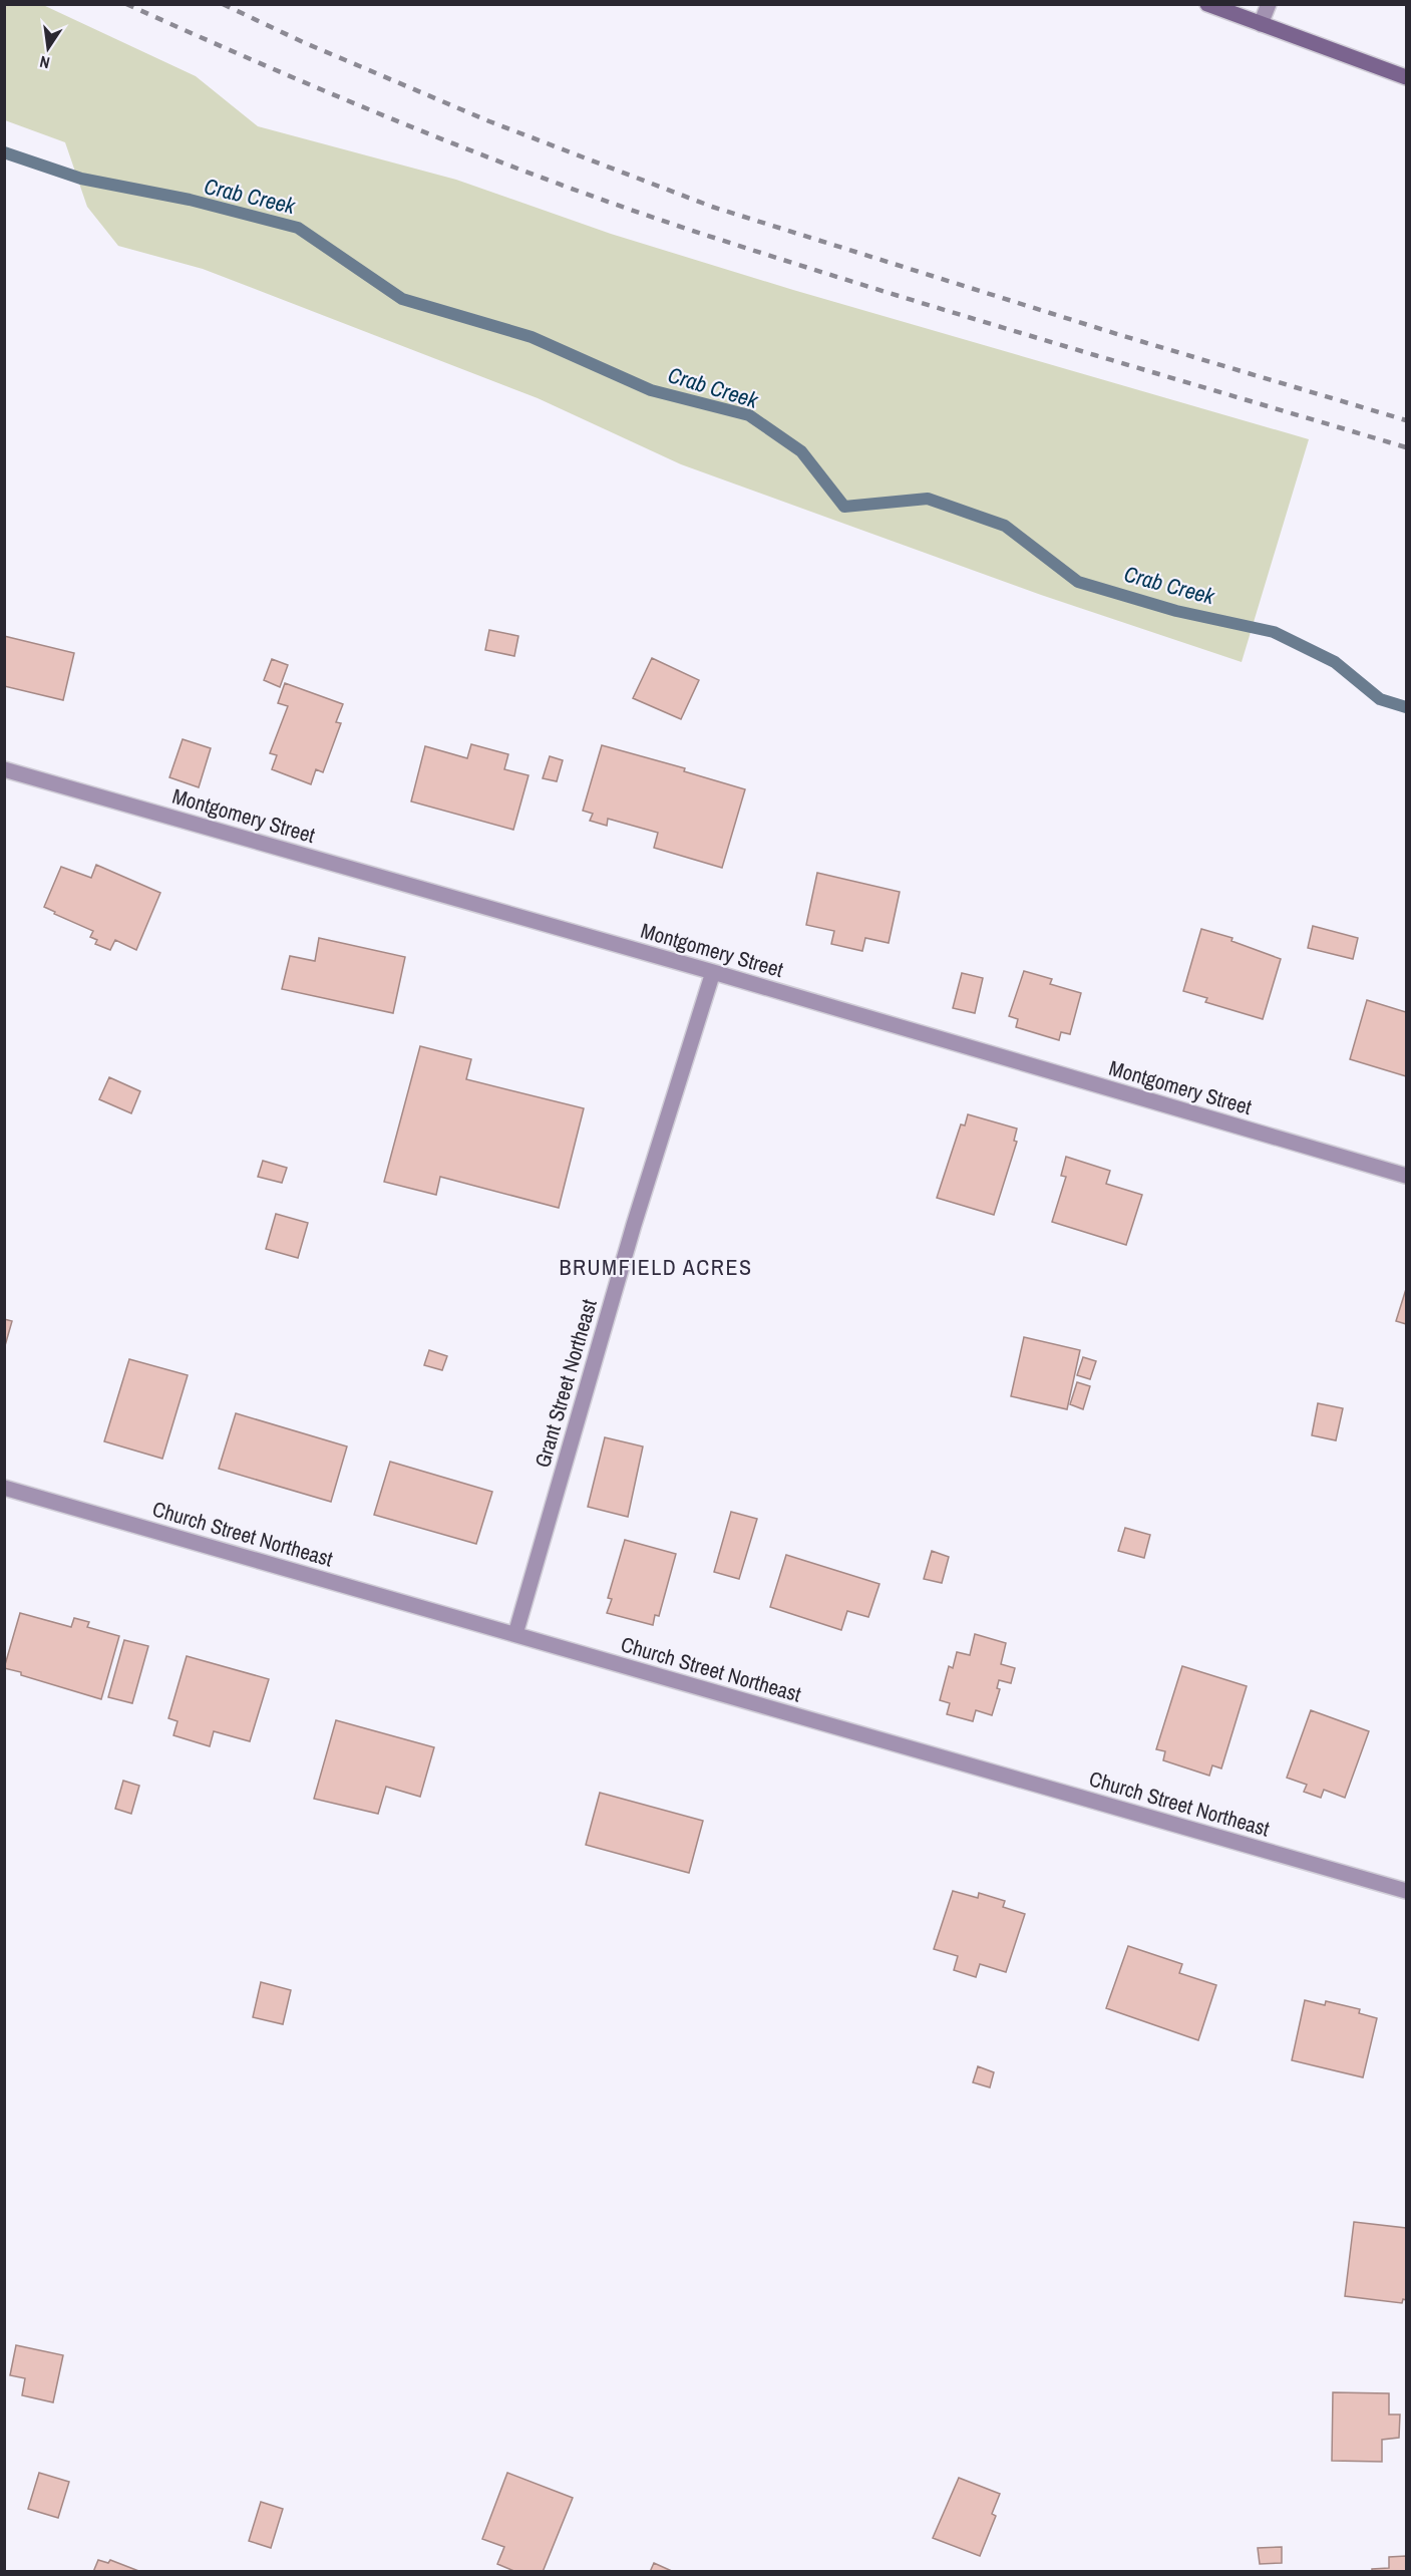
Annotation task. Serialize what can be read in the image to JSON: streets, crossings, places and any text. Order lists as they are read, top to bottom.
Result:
{
  "streets": {
    "street": ["Montgomery Street", "Grant Street Northeast", "Church Street Northeast"]
  },
  "crossings": [
    ["Montgomery Street", "Grant Street Northeast"],
    ["Grant Street Northeast", "Church Street Northeast"]
  ],
  "districts": ["BRUMFIELD ACRES"],
  "water": ["Crab Creek"],
  "north": "bottom"
}
